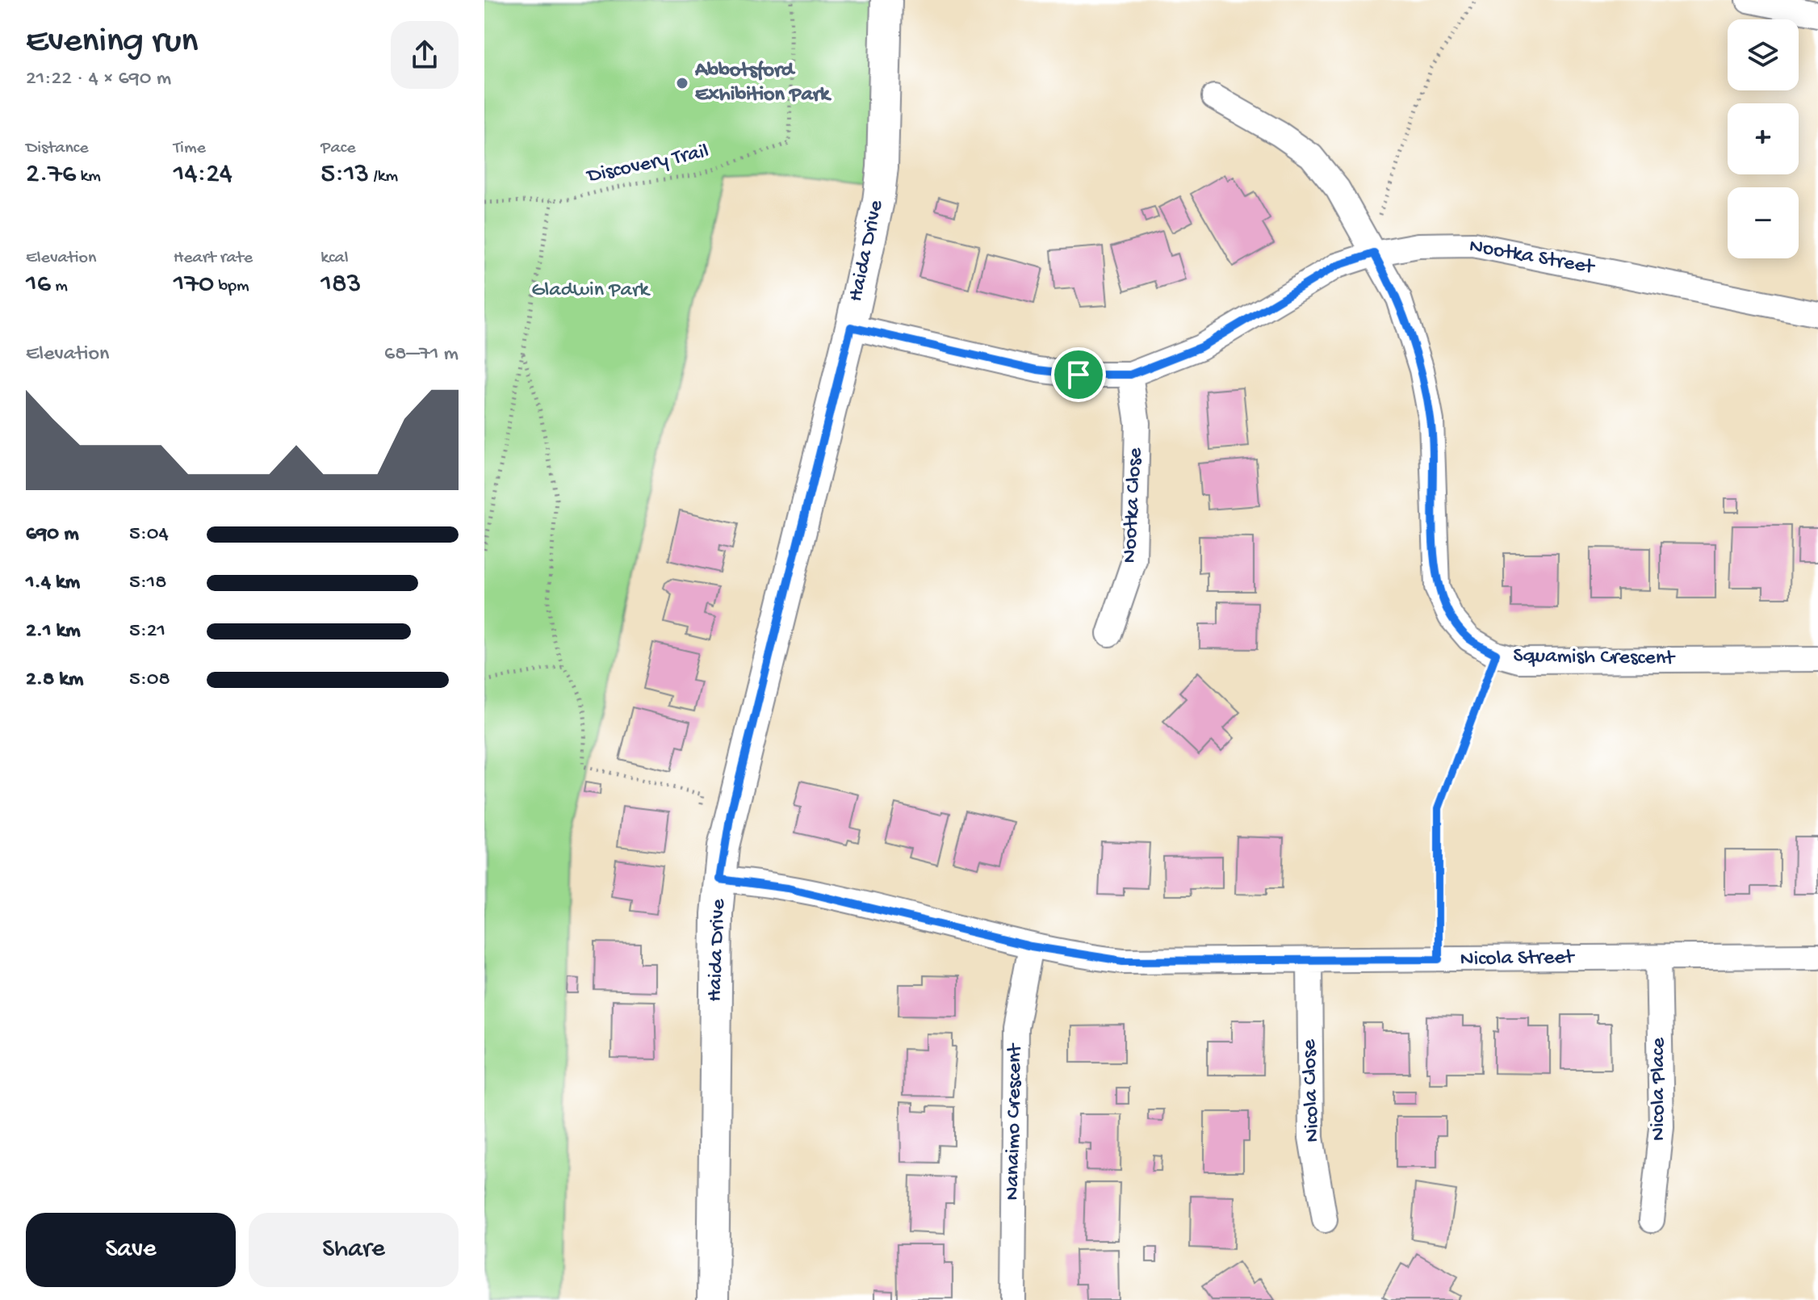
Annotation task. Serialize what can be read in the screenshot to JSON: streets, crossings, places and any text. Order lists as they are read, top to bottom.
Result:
{
  "streets": {
    "street": [
      "Haida Drive",
      "Nootka Street",
      "Nootka Close",
      "Squamish Crescent",
      "Nicola Street",
      "Nicola Place",
      "Nicola Close",
      "Nanaimo Crescent"
    ],
    "path": ["Discovery Trail"]
  },
  "crossings": [
    ["Haida Drive", "Nootka Street"],
    ["Haida Drive", "Nicola Street"],
    ["Nootka Street", "Nootka Close"],
    ["Nootka Street", "Squamish Crescent"],
    ["Nicola Street", "Nicola Place"],
    ["Nicola Street", "Nicola Close"],
    ["Nicola Street", "Nanaimo Crescent"]
  ],
  "parks": ["Gladwin Park"],
  "places": ["Abbotsford Exhibition Park"],
  "page": {
    "heading": ["Evening run", "21:22 · 4 × 690 m"],
    "map_buttons": ["+", "−"],
    "stats": [
      ["Distance", "2.76 km"],
      ["Time", "14:24"],
      ["Pace", "5:13 /km"],
      ["Elevation", "16 m"],
      ["Heart rate", "170 bpm"],
      ["kcal", "183"]
    ],
    "chart": ["Elevation", "68–71 m"],
    "list": [
      {
        "name": "690 m",
        "note": "5:04"
      },
      {
        "name": "1.4 km",
        "note": "5:18"
      },
      {
        "name": "2.1 km",
        "note": "5:21"
      },
      {
        "name": "2.8 km",
        "note": "5:08"
      }
    ],
    "buttons": ["Save", "Share"]
  }
}
